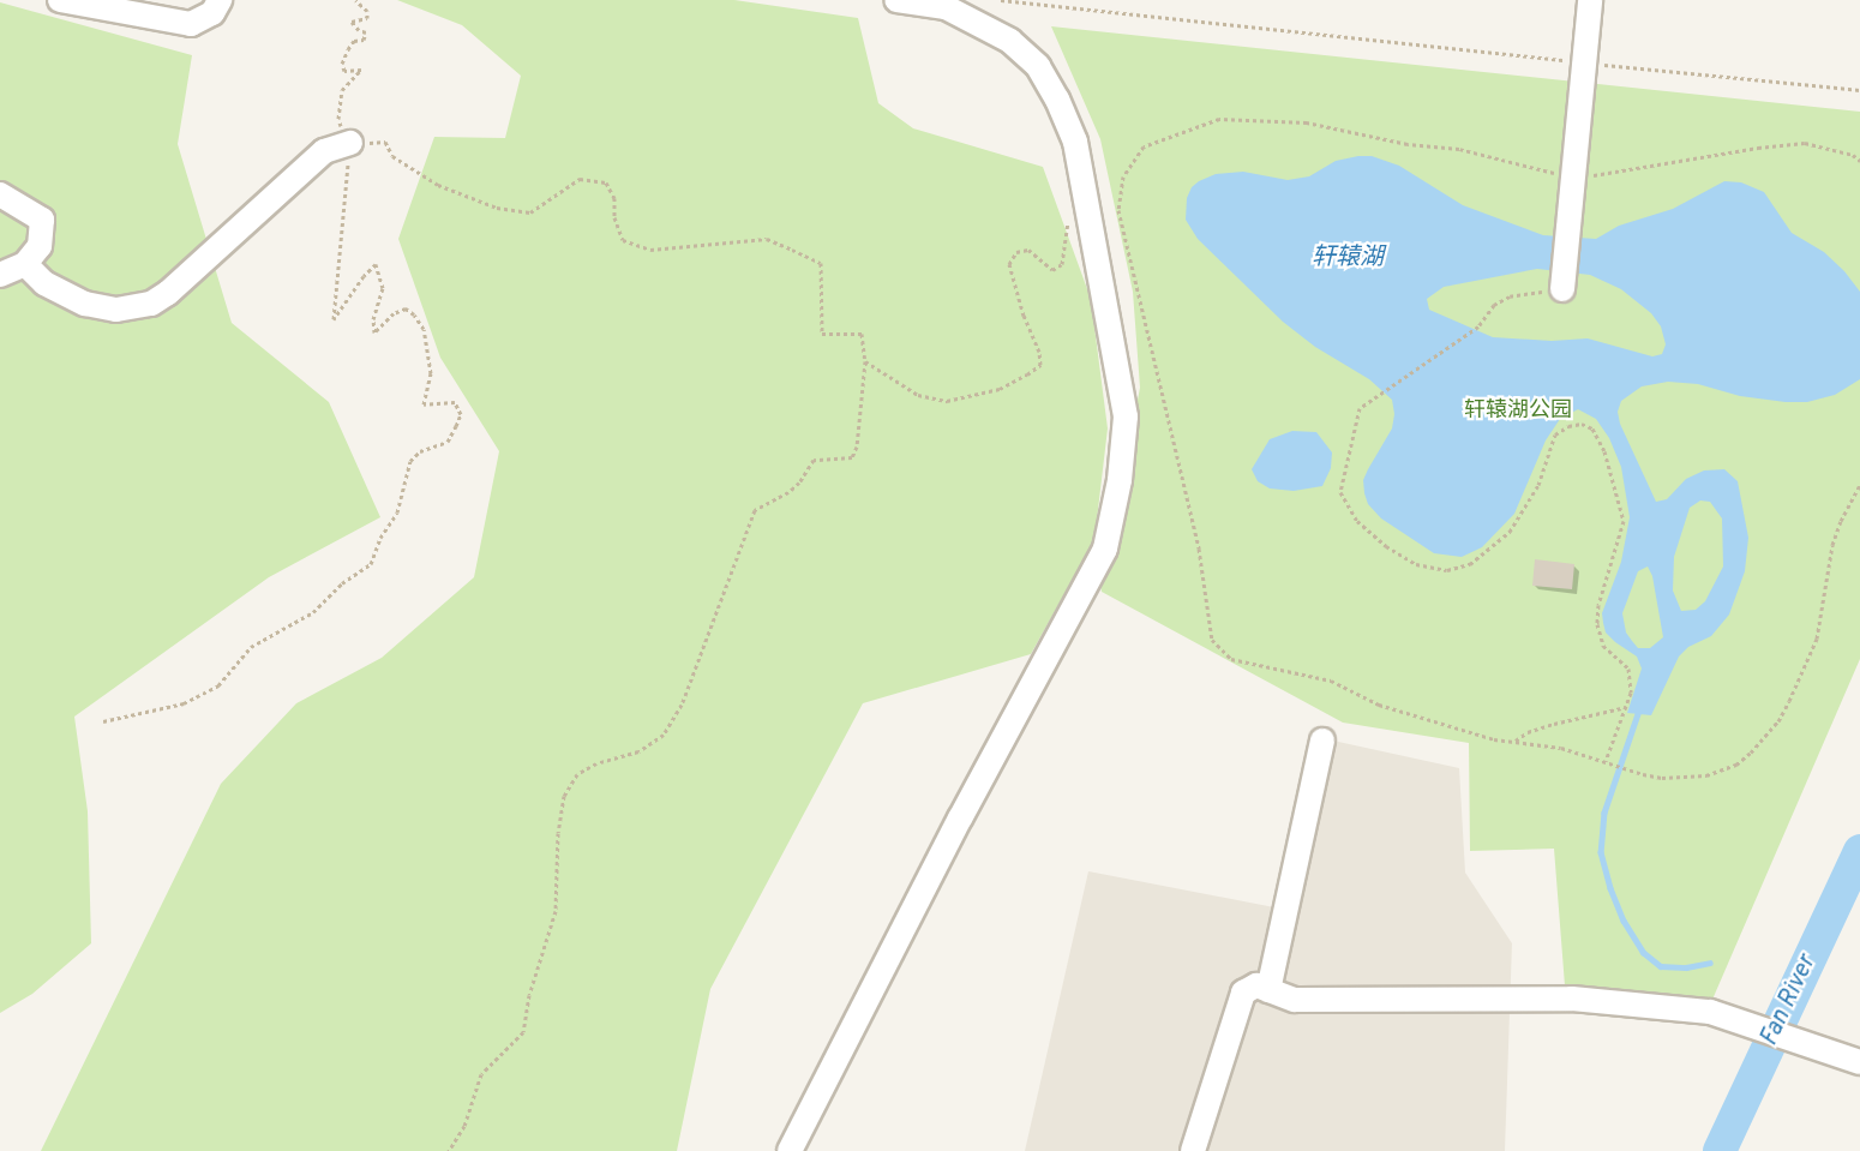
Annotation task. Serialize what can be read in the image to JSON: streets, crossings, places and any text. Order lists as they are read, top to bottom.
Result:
{
  "water": ["轩辕湖", "Fan River"],
  "parks": ["轩辕湖公园"]
}
